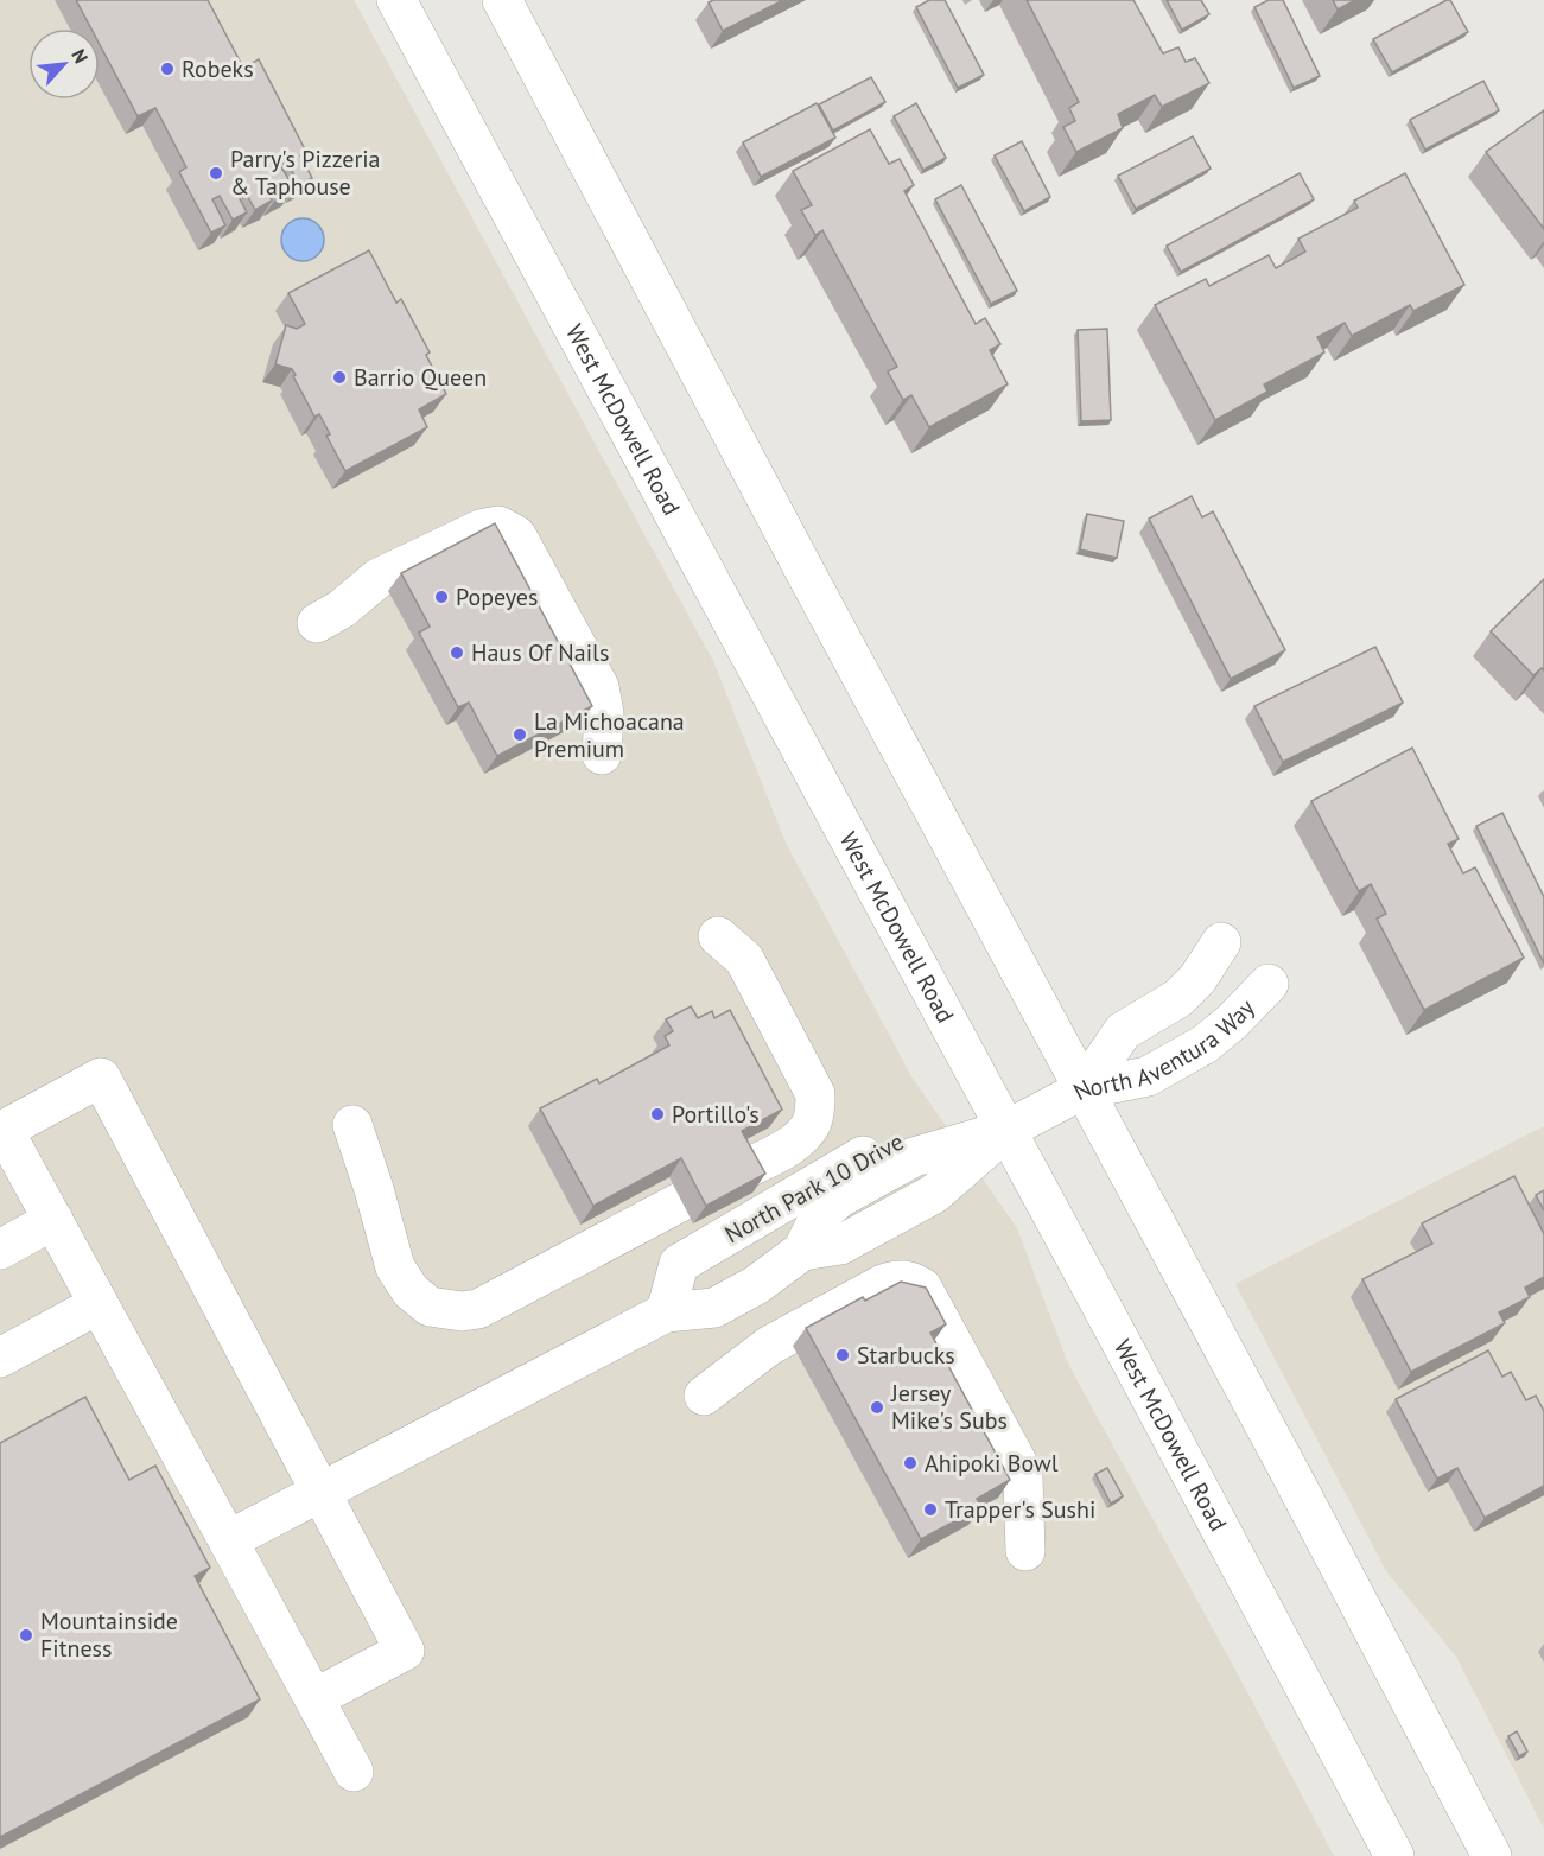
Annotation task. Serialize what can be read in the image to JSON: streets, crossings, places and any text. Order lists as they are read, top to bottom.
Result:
{
  "streets": {
    "main road": ["West McDowell Road", "North Aventura Way", "North Park 10 Drive"]
  },
  "crossings": [
    ["West McDowell Road", "North Park 10 Drive"],
    ["North Aventura Way", "North Park 10 Drive"]
  ],
  "places": [
    "Robeks",
    "Parry's Pizzeria & Taphouse",
    "Barrio Queen",
    "Popeyes",
    "Haus Of Nails",
    "La Michoacana Premium",
    "Portillo's",
    "Starbucks",
    "Jersey Mike's Subs",
    "Ahipoki Bowl",
    "Trapper's Sushi",
    "Mountainside Fitness"
  ],
  "north": "top right"
}
